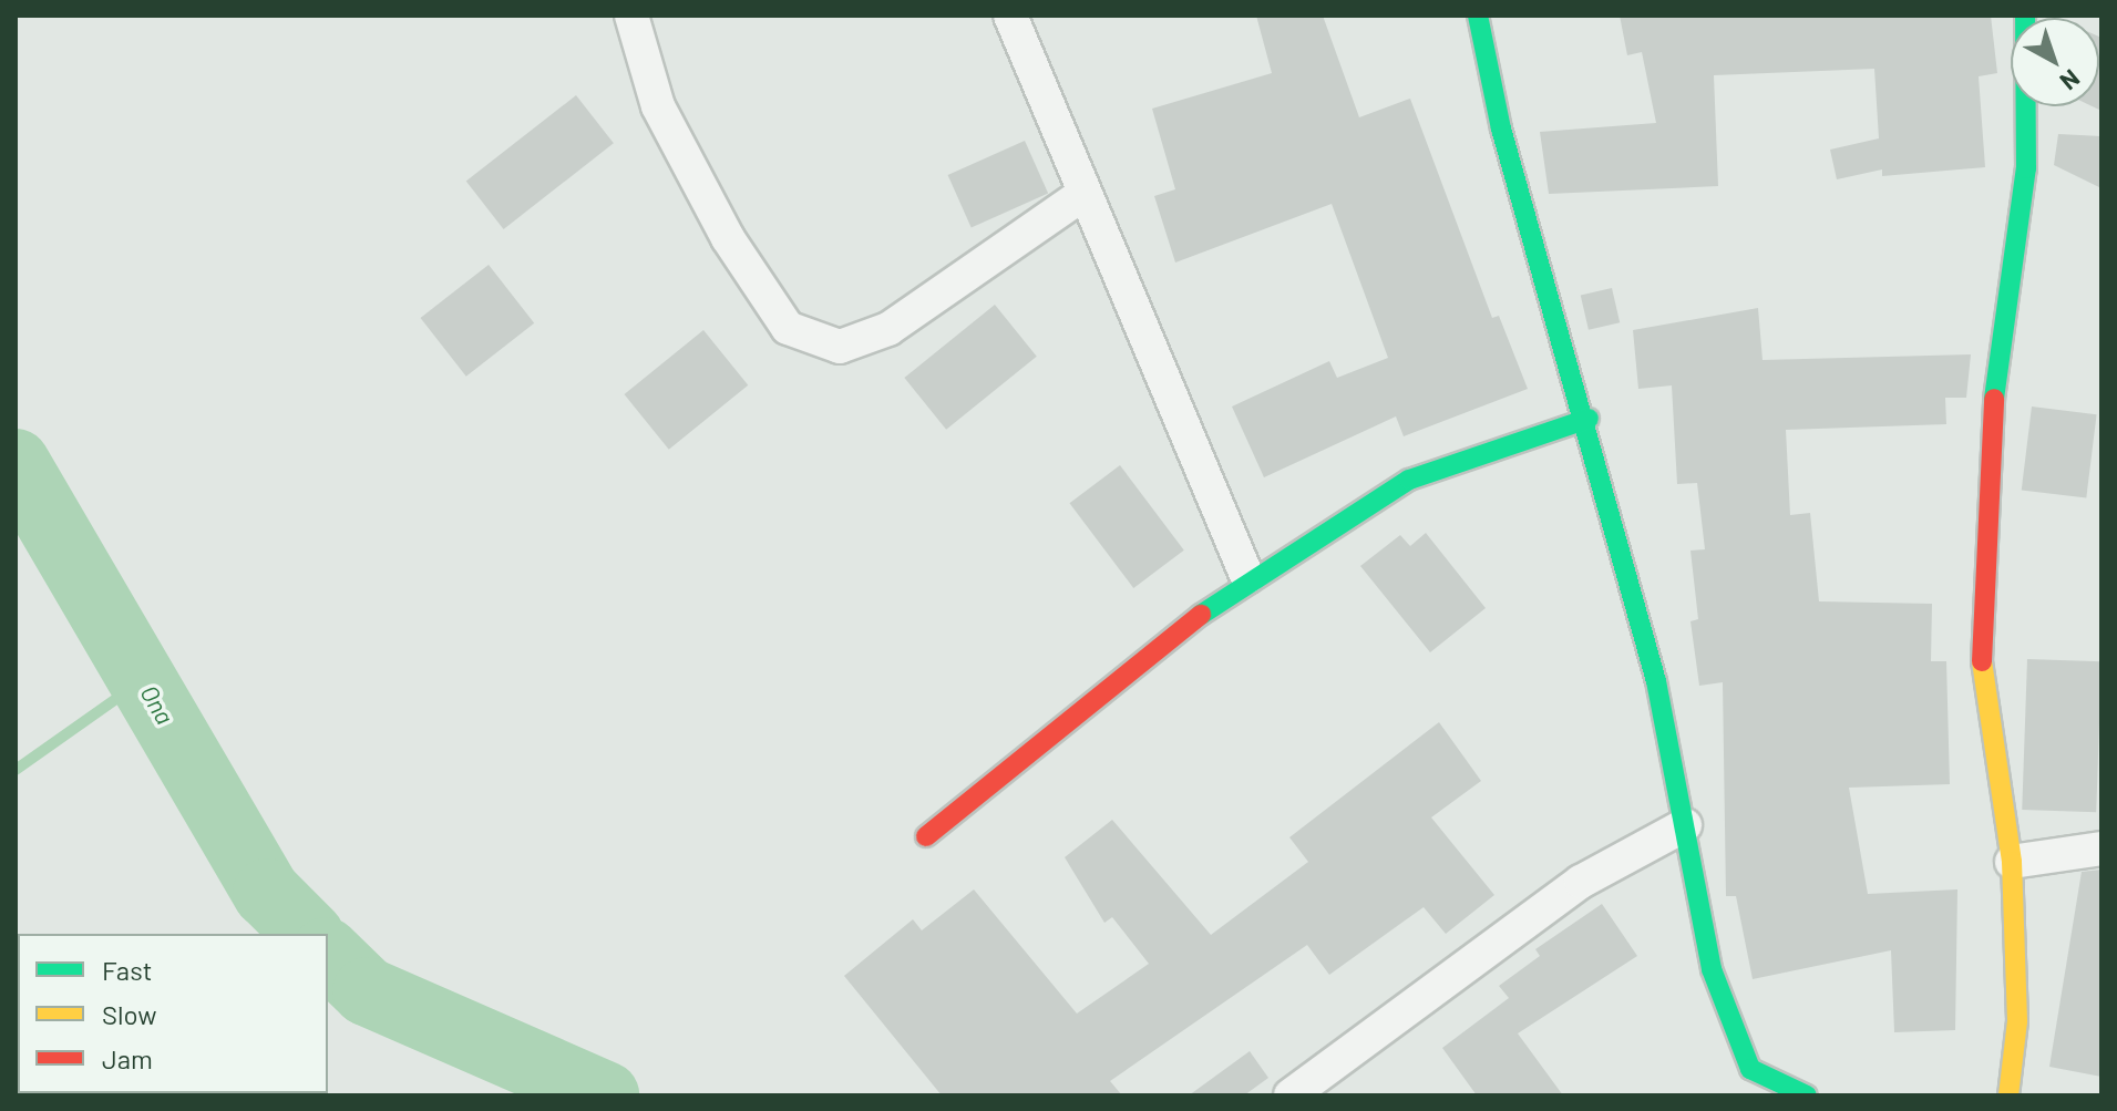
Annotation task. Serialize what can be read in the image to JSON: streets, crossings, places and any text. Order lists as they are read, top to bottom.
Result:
{
  "water": ["Ona"],
  "legend": ["Fast", "Slow", "Jam"],
  "north": "bottom right"
}
